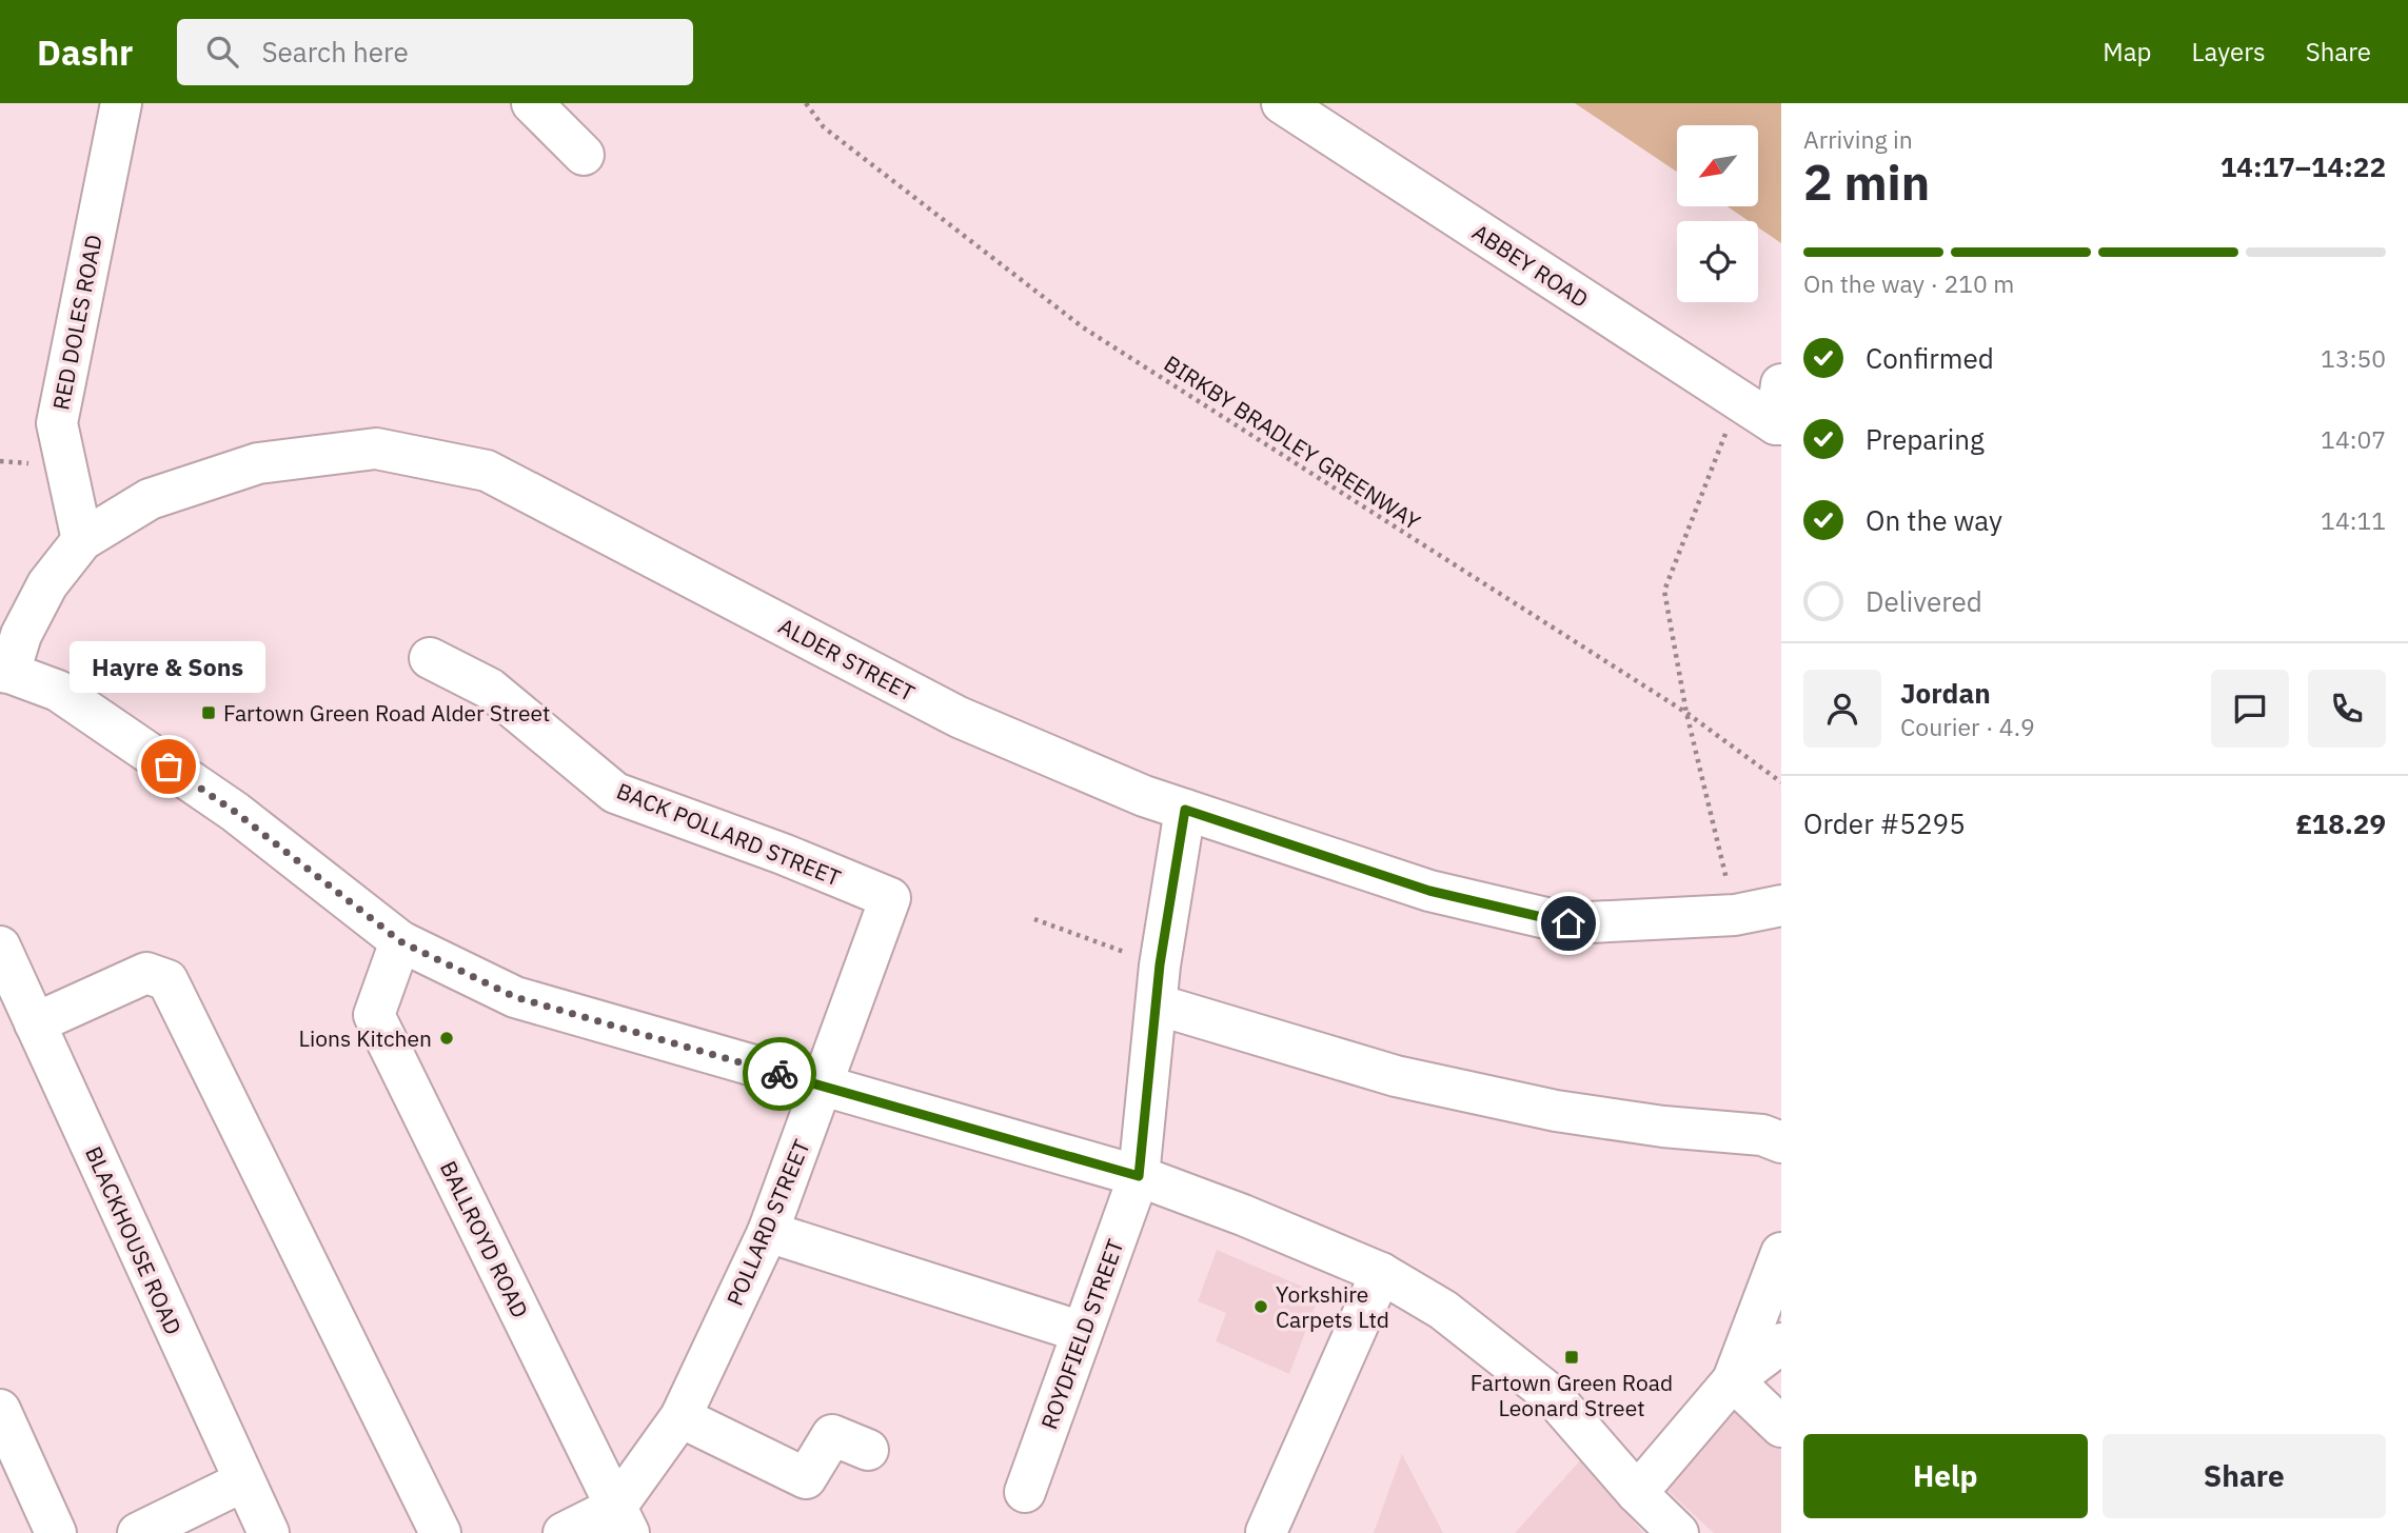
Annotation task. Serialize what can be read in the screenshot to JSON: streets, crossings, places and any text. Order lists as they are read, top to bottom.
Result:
{
  "streets": {
    "street": [
      "ABBEY ROAD",
      "RED DOLES ROAD",
      "ALDER STREET",
      "BACK POLLARD STREET",
      "POLLARD STREET",
      "BALLROYD ROAD",
      "BLACKHOUSE ROAD",
      "ROYDFIELD STREET"
    ],
    "path": ["BIRKBY BRADLEY GREENWAY"]
  },
  "crossings": [
    ["RED DOLES ROAD", "ALDER STREET"],
    ["ALDER STREET", "ROYDFIELD STREET"],
    ["BACK POLLARD STREET", "POLLARD STREET"],
    ["POLLARD STREET", "BALLROYD ROAD"]
  ],
  "places": {
    "transit": ["Fartown Green Road Alder Street", "Fartown Green Road Leonard Street"],
    "other": ["Hayre & Sons", "Lions Kitchen", "Yorkshire Carpets Ltd"]
  },
  "north": "bottom left",
  "page": {
    "header": "Dashr",
    "search": "Search here",
    "nav": ["Map", "Layers", "Share"],
    "heading": ["2 min", "Arriving in", "14:17–14:22"],
    "panel": [
      "Jordan",
      "Courier · 4.9",
      "Order #5295",
      "£18.29"
    ],
    "bar": "On the way · 210 m",
    "list": [
      ["Confirmed", "13:50"],
      ["Preparing", "14:07"],
      ["On the way", "14:11"],
      "Delivered"
    ],
    "bubble": "Hayre & Sons",
    "buttons": ["Help", "Share"]
  }
}
